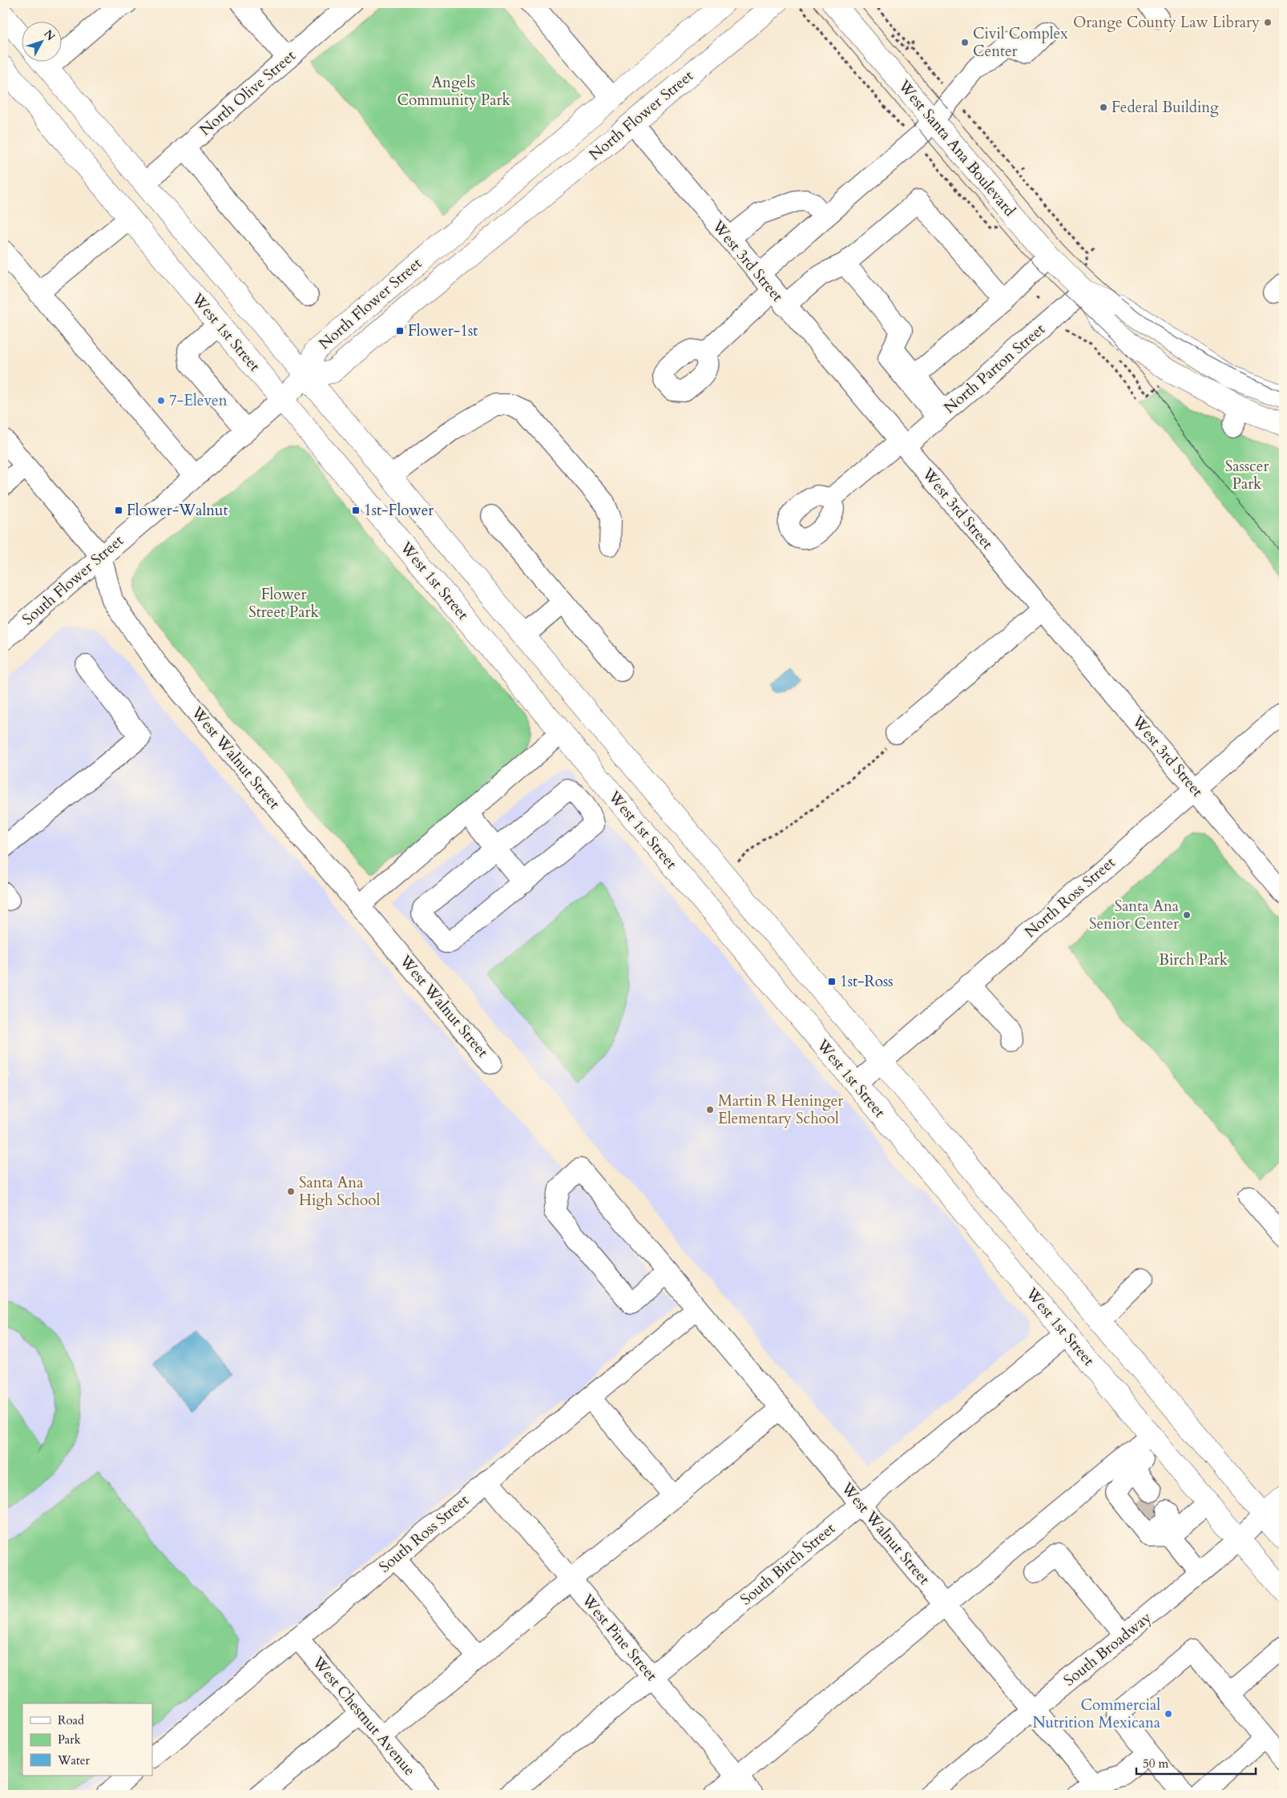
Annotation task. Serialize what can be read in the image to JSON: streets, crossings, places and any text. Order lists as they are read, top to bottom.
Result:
{
  "streets": {
    "main road": [
      "North Flower Street",
      "West Santa Ana Boulevard",
      "West 1st Street",
      "South Flower Street"
    ],
    "street": [
      "North Olive Street",
      "West 3rd Street",
      "North Parton Street",
      "West Walnut Street",
      "North Ross Street",
      "South Ross Street",
      "South Birch Street",
      "West Pine Street",
      "South Broadway",
      "West Chestnut Avenue"
    ]
  },
  "crossings": [
    ["North Flower Street", "West 3rd Street"],
    ["North Flower Street", "South Flower Street"],
    ["West Santa Ana Boulevard", "North Parton Street"],
    ["West 3rd Street", "North Parton Street"],
    ["West 3rd Street", "North Ross Street"],
    ["West 1st Street", "South Flower Street"],
    ["West 1st Street", "North Ross Street"],
    ["West 1st Street", "South Birch Street"],
    ["West 1st Street", "South Broadway"],
    ["South Flower Street", "West Walnut Street"],
    ["West Walnut Street", "South Ross Street"],
    ["West Walnut Street", "South Birch Street"],
    ["West Walnut Street", "South Broadway"],
    ["South Ross Street", "West Pine Street"],
    ["South Ross Street", "West Chestnut Avenue"],
    ["South Birch Street", "West Pine Street"]
  ],
  "parks": [
    "Angels Community Park",
    "Sasscer Park",
    "Flower Street Park",
    "Birch Park"
  ],
  "places": {
    "other": [
      "Orange County Law Library",
      "Civil Complex Center",
      "Federal Building",
      "7-Eleven",
      "Santa Ana Senior Center",
      "Martin R Heninger Elementary School",
      "Santa Ana High School",
      "Commercial Nutrition Mexicana"
    ],
    "transit": [
      "Flower-1st",
      "Flower-Walnut",
      "1st-Flower",
      "1st-Ross"
    ]
  },
  "legend": ["Road", "Park", "Water"],
  "scale_bar": "50 m",
  "north": "top right"
}
